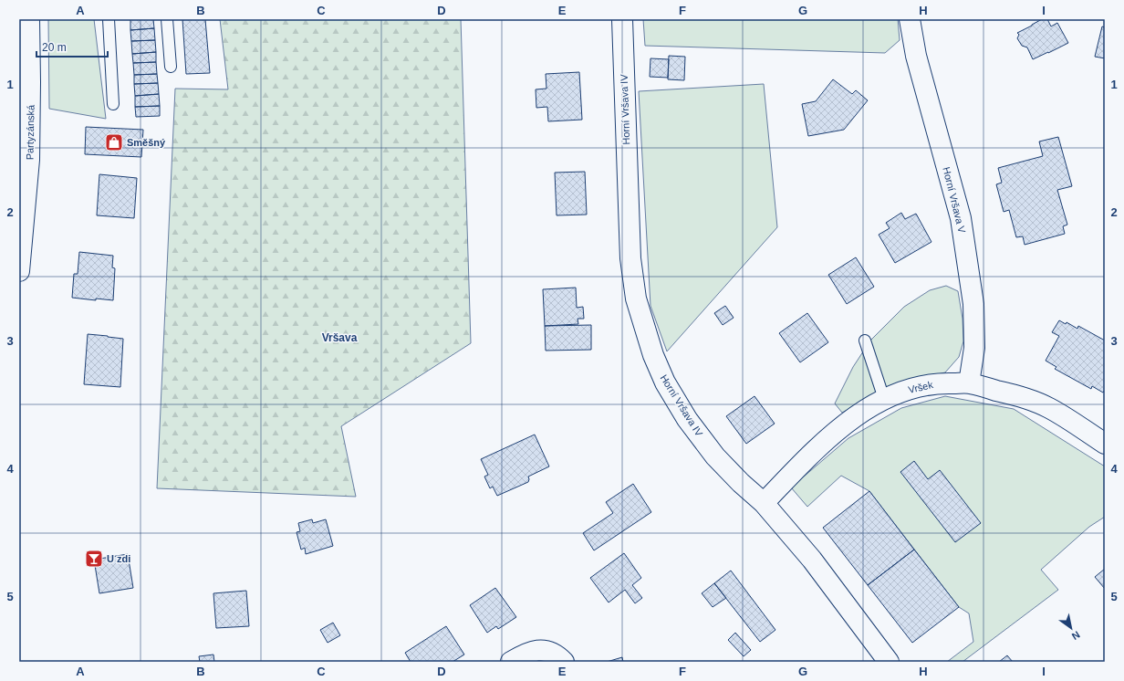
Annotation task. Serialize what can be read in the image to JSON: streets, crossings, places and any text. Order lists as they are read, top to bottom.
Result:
{
  "streets": {
    "street": [
      "Horní Vršava IV",
      "Partyzánská",
      "Horní Vršava V",
      "Vršek"
    ]
  },
  "crossings": [
    ["Horní Vršava IV", "Vršek"],
    ["Horní Vršava V", "Vršek"]
  ],
  "districts": ["Vršava"],
  "places": {
    "shop": ["Směšný"],
    "bar": ["U zdi"]
  },
  "scale_bar": "20 m",
  "north": "bottom right",
  "grid": {
    "columns": [
      "A",
      "B",
      "C",
      "D",
      "E",
      "F",
      "G",
      "H",
      "I"
    ],
    "rows": [
      "1",
      "2",
      "3",
      "4",
      "5"
    ]
  }
}
